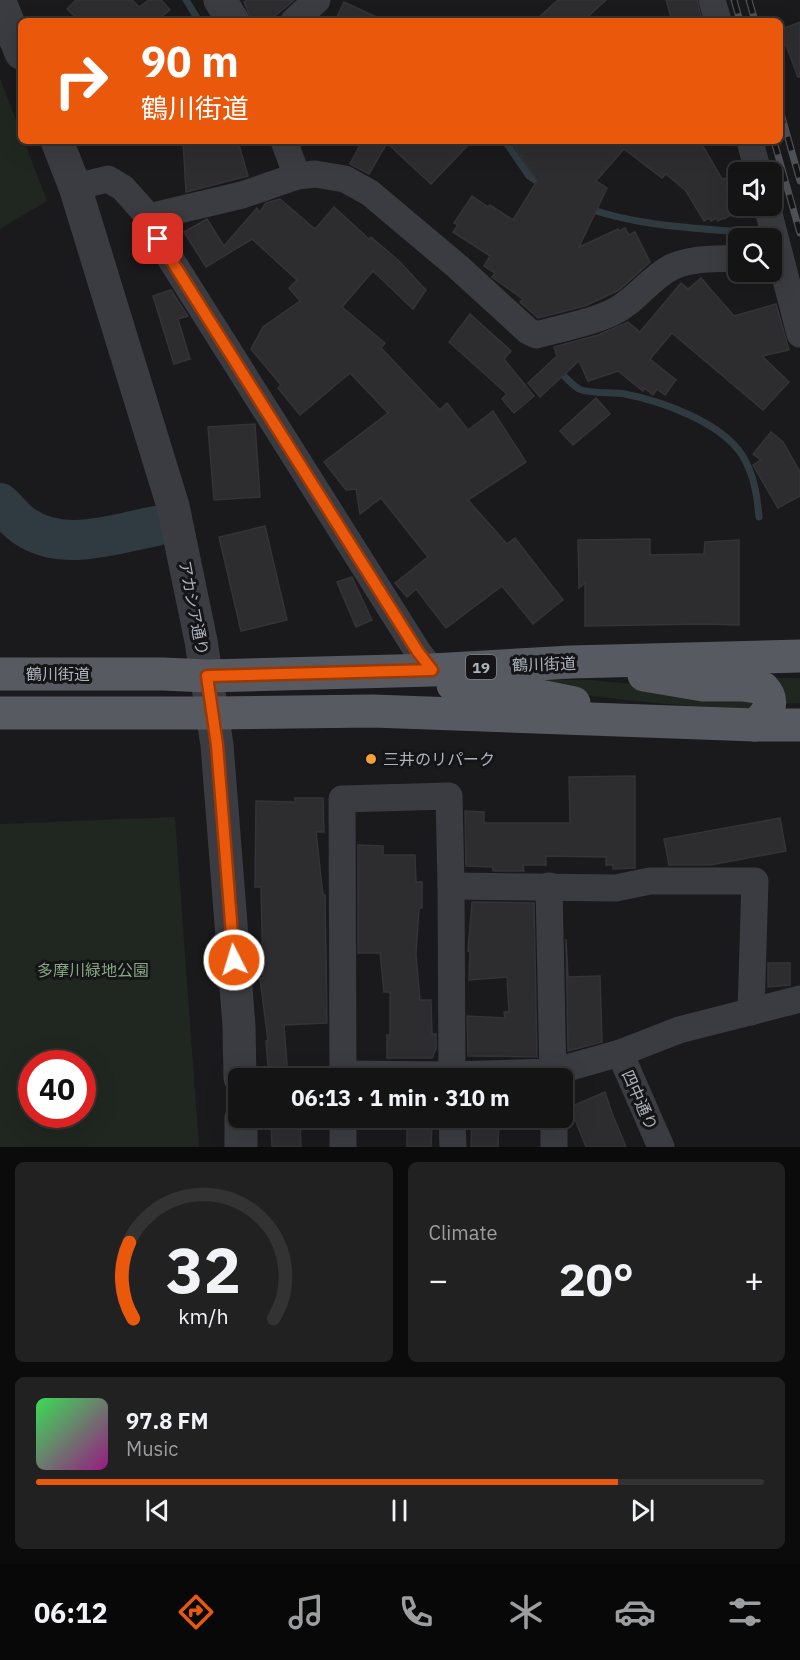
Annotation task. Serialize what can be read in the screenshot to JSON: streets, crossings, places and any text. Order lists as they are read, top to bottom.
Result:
{
  "streets": {
    "main road": ["鶴川街道", "19"],
    "street": ["アカシア通り", "四中通り"]
  },
  "crossings": [
    ["アカシア通り", "鶴川街道"],
    ["アカシア通り", "19"],
    ["鶴川街道", "19"]
  ],
  "parks": ["多摩川緑地公園"],
  "places": ["三井のリパーク"],
  "page": {
    "turn": ["90 m", "鶴川街道"],
    "limit": "40",
    "trip": "06:13 · 1 min · 310 m",
    "tile": "Climate",
    "heat": ["−", "20°", "+"],
    "song": ["97.8 FM", "Music"],
    "tabs": "06:12",
    "gauge": ["32", "km/h"]
  }
}
